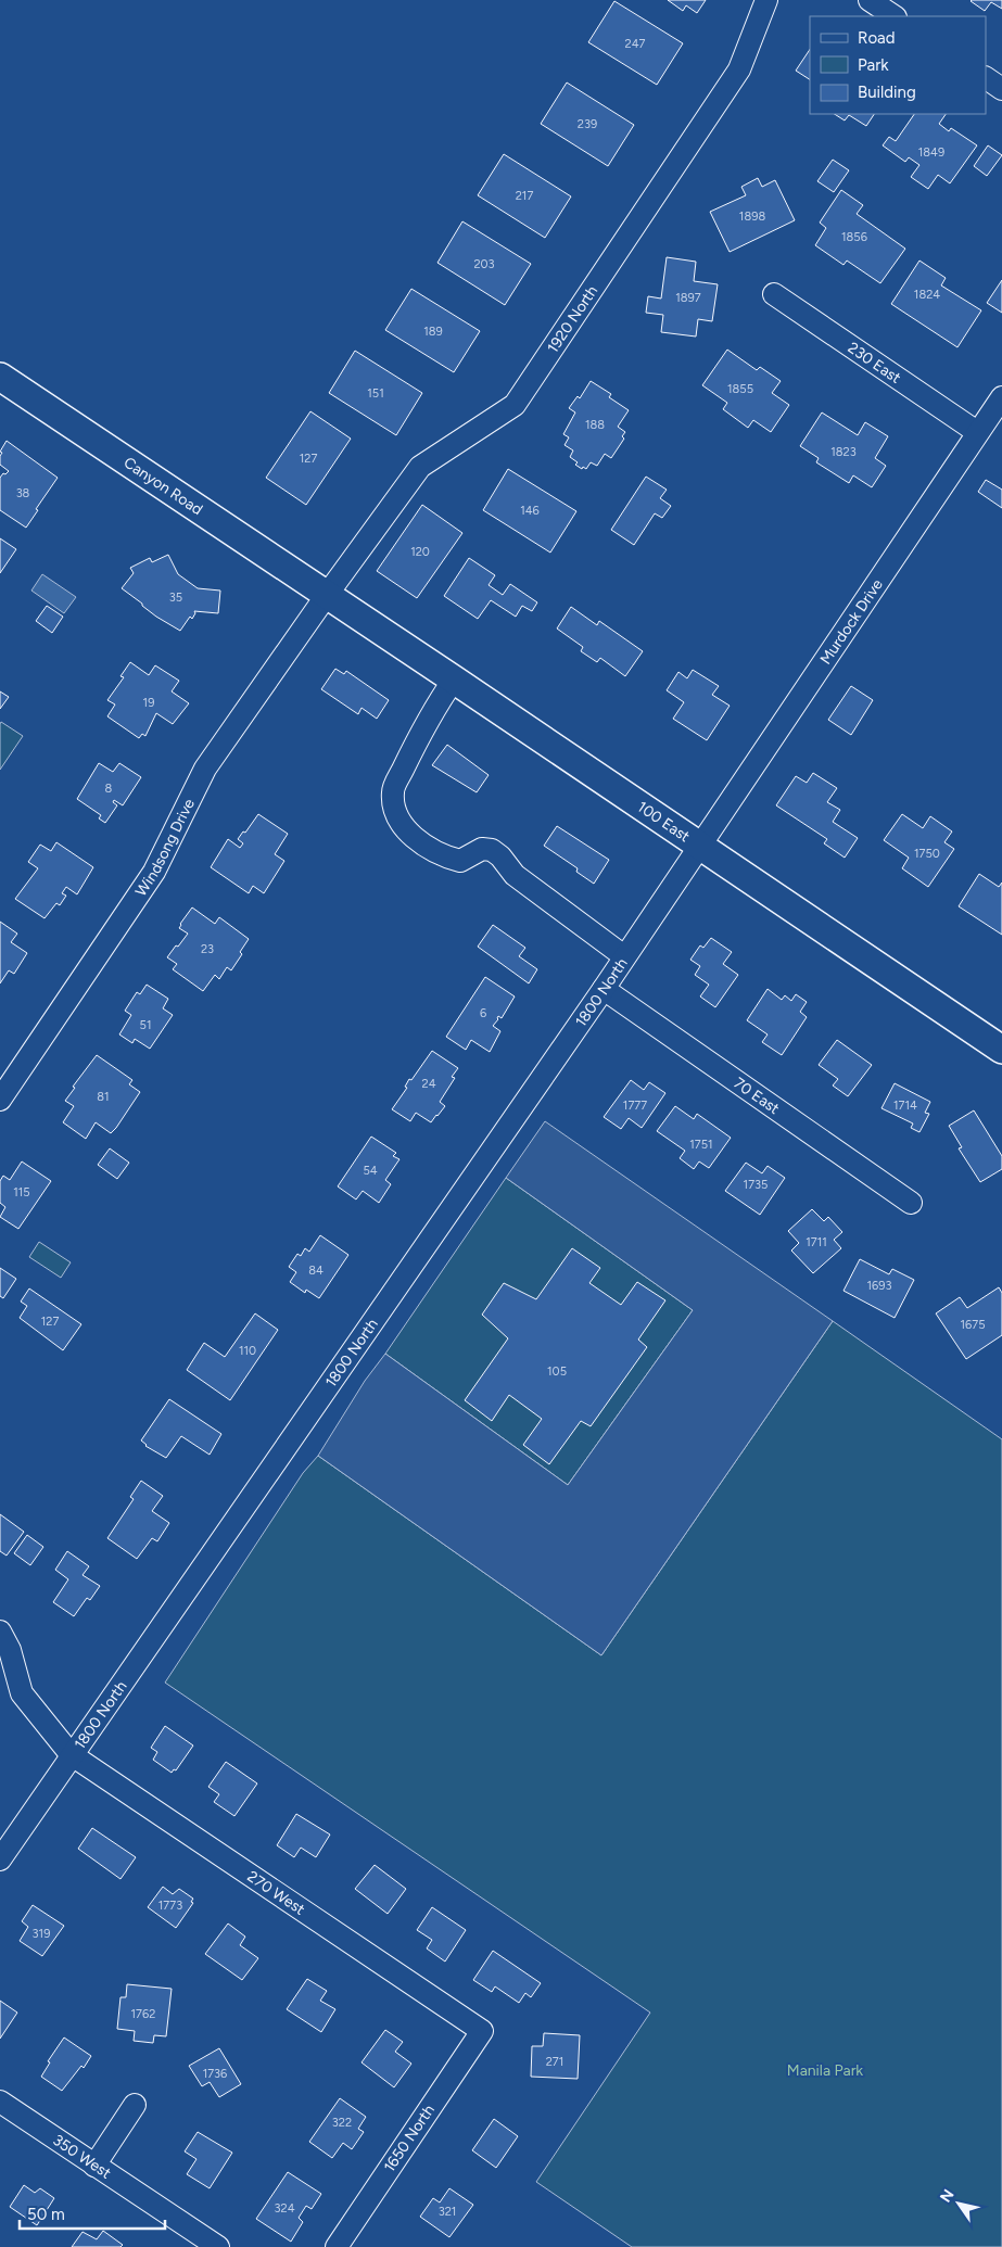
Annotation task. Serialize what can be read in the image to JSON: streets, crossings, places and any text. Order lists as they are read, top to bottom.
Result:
{
  "streets": {
    "main road": ["Canyon Road", "100 East"],
    "street": [
      "1920 North",
      "230 East",
      "Murdock Drive",
      "Windsong Drive",
      "1800 North",
      "70 East",
      "270 West",
      "1650 North",
      "350 West"
    ]
  },
  "crossings": [
    ["1920 North", "Canyon Road"],
    ["1920 North", "100 East"],
    ["1920 North", "Windsong Drive"],
    ["230 East", "Murdock Drive"],
    ["Canyon Road", "100 East"],
    ["Canyon Road", "Windsong Drive"],
    ["Murdock Drive", "100 East"],
    ["Murdock Drive", "1800 North"],
    ["100 East", "Windsong Drive"],
    ["100 East", "1800 North"],
    ["1800 North", "70 East"],
    ["1800 North", "270 West"],
    ["270 West", "1650 North"]
  ],
  "parks": ["Manila Park"],
  "house_numbers": [
    "247",
    "239",
    "1849",
    "217",
    "1898",
    "1856",
    "203",
    "1824",
    "1897",
    "189",
    "1855",
    "151",
    "188",
    "1823",
    "127",
    "38",
    "146",
    "120",
    "35",
    "19",
    "8",
    "1750",
    "23",
    "6",
    "51",
    "24",
    "81",
    "1777",
    "1714",
    "1751",
    "54",
    "1735",
    "115",
    "1711",
    "84",
    "1693",
    "127",
    "1675",
    "110",
    "105",
    "1773",
    "319",
    "1762",
    "271",
    "1736",
    "322",
    "324",
    "321"
  ],
  "legend": ["Road", "Park", "Building"],
  "scale_bar": "50 m",
  "north": "top left"
}
